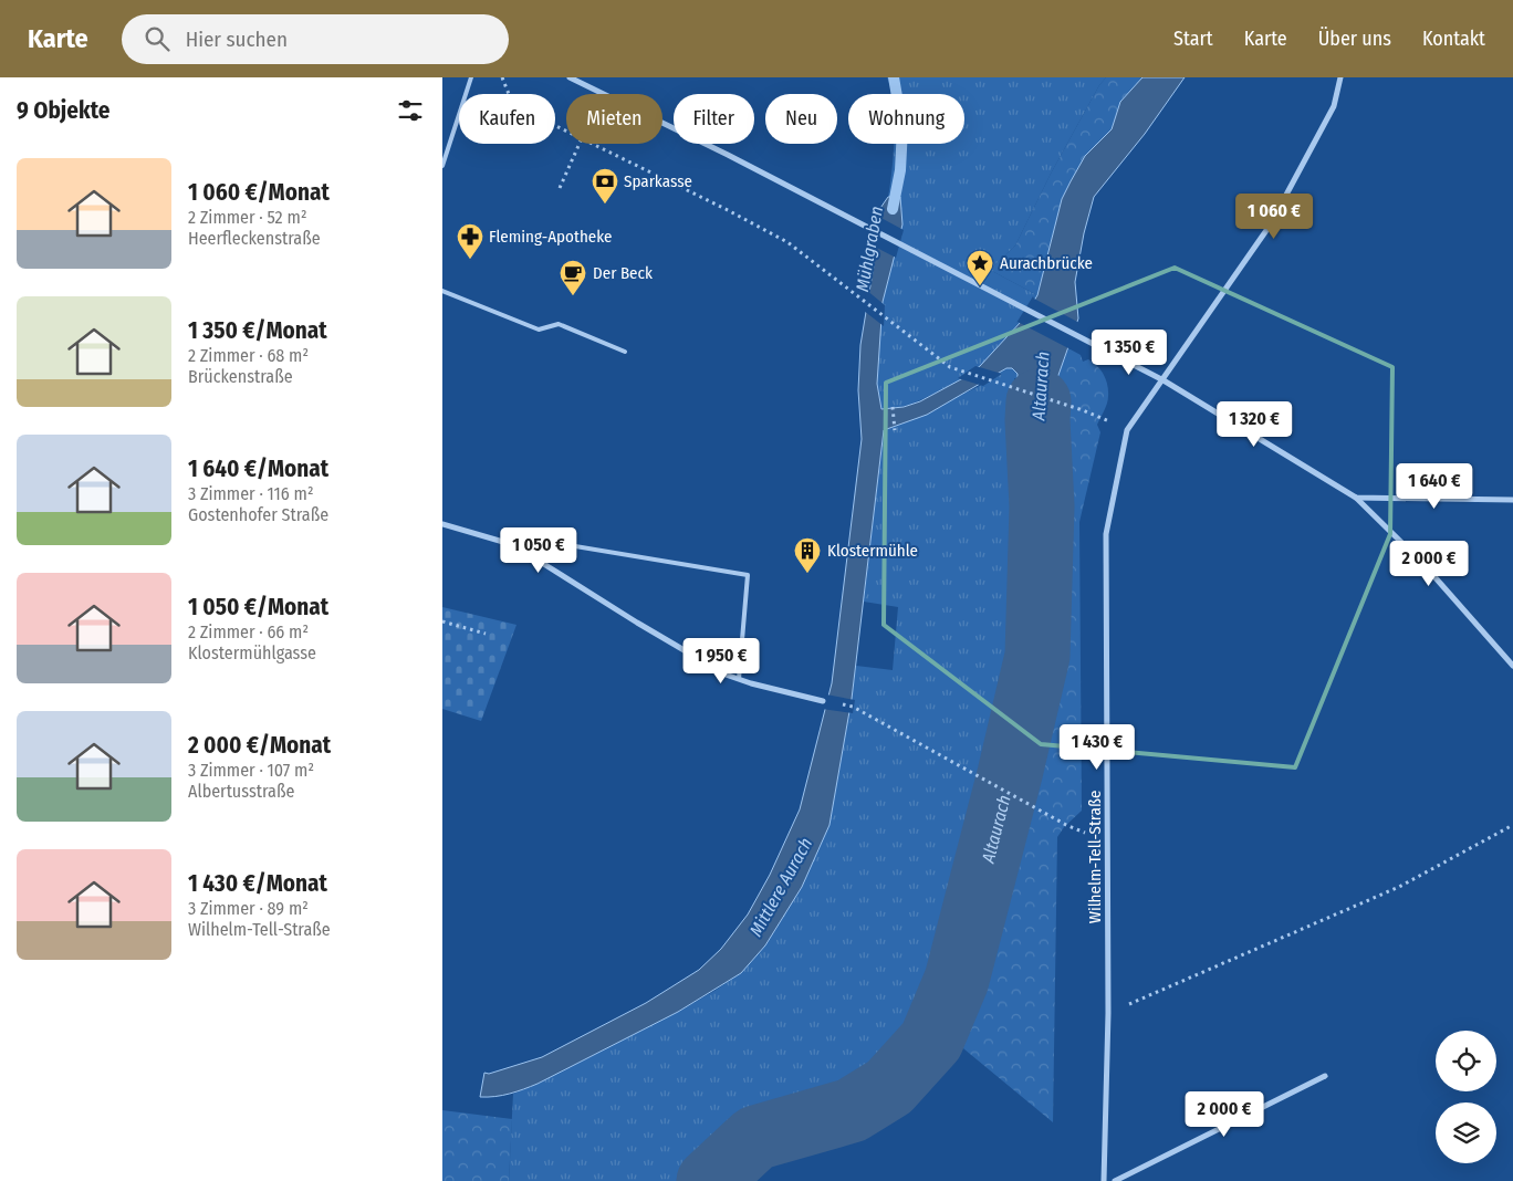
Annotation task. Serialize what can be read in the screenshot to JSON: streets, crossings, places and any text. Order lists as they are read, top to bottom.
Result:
{
  "streets": {
    "street": ["Wilhelm-Tell-Straße"]
  },
  "water": ["Mühlgraben", "Altaurach", "Mittlere Aurach"],
  "places": {
    "bank": ["Sparkasse"],
    "pharmacy": ["Fleming-Apotheke"],
    "place": ["Aurachbrücke"],
    "cafe": ["Der Beck"],
    "building": ["Klostermühle"]
  },
  "page": {
    "header": "Karte",
    "search": "Hier suchen",
    "nav": [
      "Start",
      "Karte",
      "Über uns",
      "Kontakt"
    ],
    "heading": "9 Objekte",
    "chip": [
      "Kaufen",
      "Mieten",
      "Filter",
      "Neu",
      "Wohnung"
    ],
    "list": [
      {
        "name": "1 060 €/Monat",
        "note": "2 Zimmer · 52 m² · Heerfleckenstraße"
      },
      {
        "name": "1 350 €/Monat",
        "note": "2 Zimmer · 68 m² · Brückenstraße"
      },
      {
        "name": "1 640 €/Monat",
        "note": "3 Zimmer · 116 m² · Gostenhofer Straße"
      },
      {
        "name": "1 050 €/Monat",
        "note": "2 Zimmer · 66 m² · Klostermühlgasse"
      },
      {
        "name": "2 000 €/Monat",
        "note": "3 Zimmer · 107 m² · Albertusstraße"
      },
      {
        "name": "1 430 €/Monat",
        "note": "3 Zimmer · 89 m² · Wilhelm-Tell-Straße"
      }
    ],
    "price": [
      "1 060 €",
      "1 350 €",
      "1 320 €",
      "1 640 €",
      "1 050 €",
      "2 000 €",
      "1 950 €",
      "1 430 €",
      "2 000 €"
    ]
  }
}
